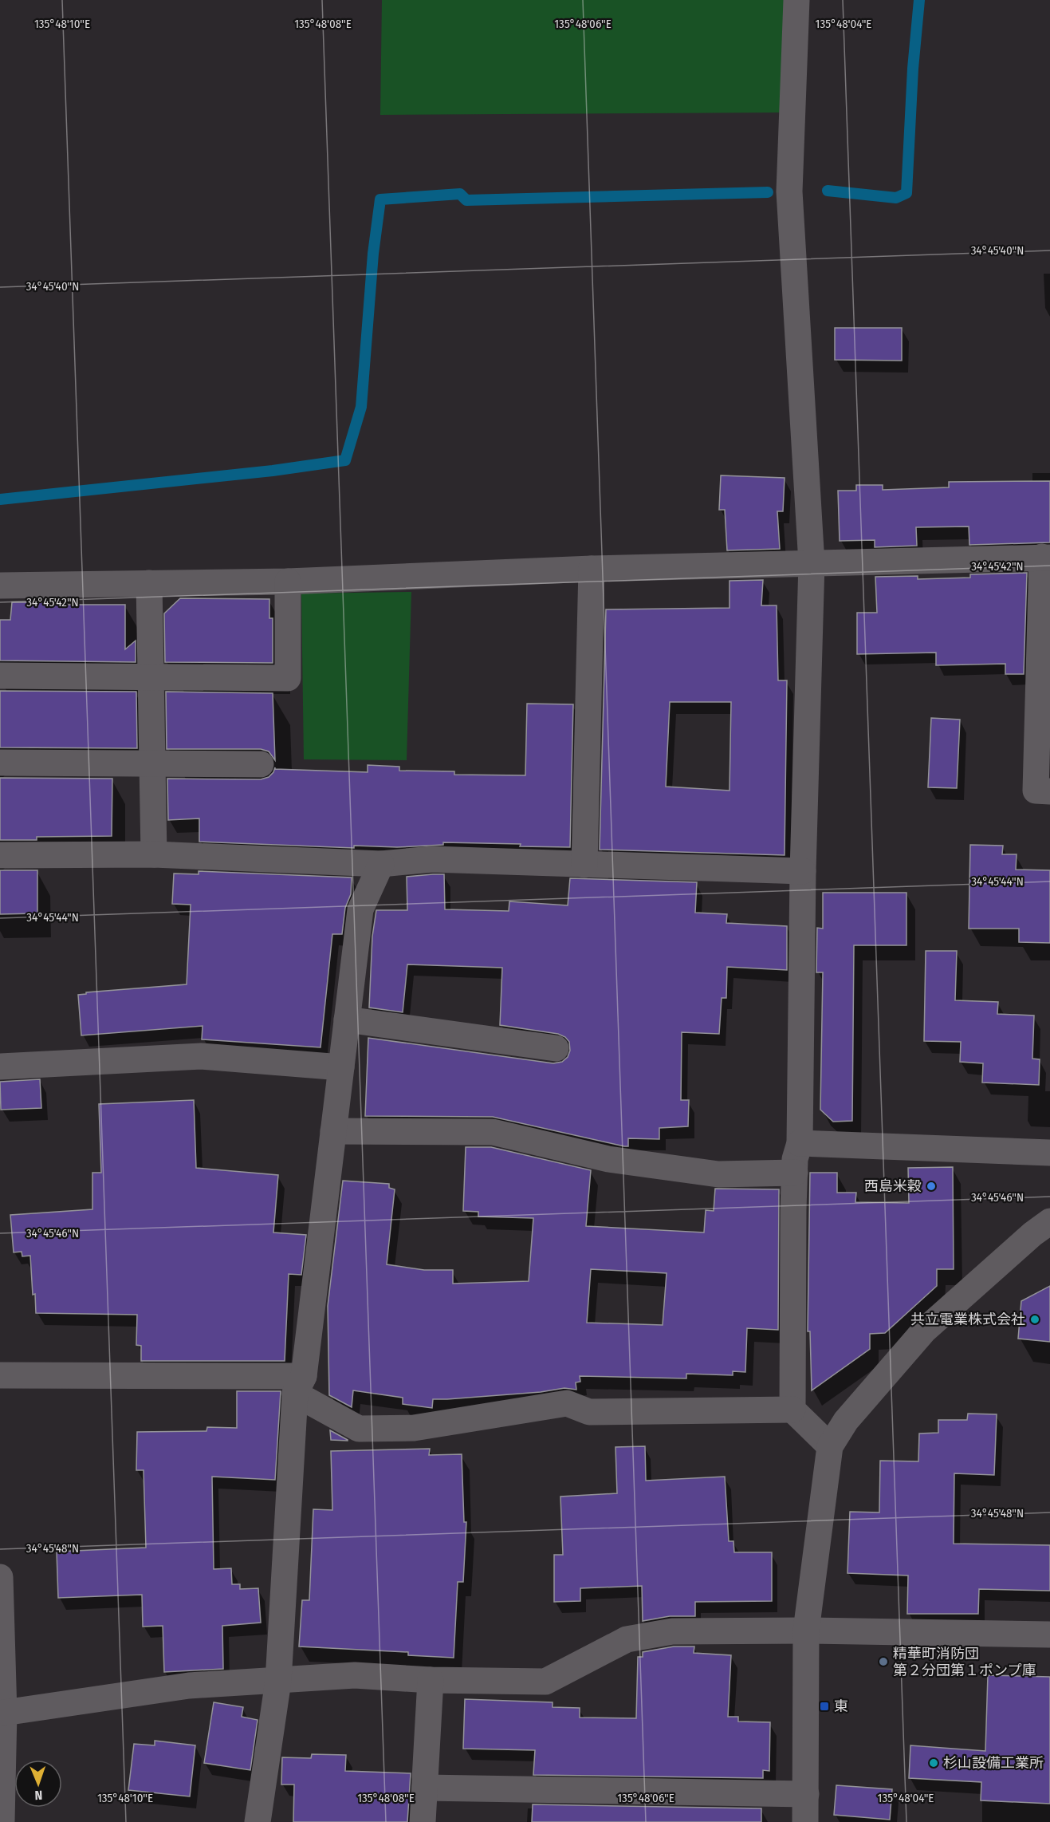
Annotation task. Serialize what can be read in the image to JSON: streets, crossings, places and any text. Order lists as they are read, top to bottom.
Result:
{
  "places": {
    "other": [
      "西島米穀",
      "共立電業株式会社",
      "精華町消防団 第２分団第１ポンプ庫",
      "杉山設備工業所"
    ],
    "transit": ["東"]
  },
  "north": "bottom",
  "coordinates": [
    "135°48'10\"E",
    "135°48'08\"E",
    "135°48'06\"E",
    "135°48'04\"E",
    "34°45'40\"N",
    "34°45'42\"N",
    "34°45'44\"N",
    "34°45'46\"N",
    "34°45'48\"N"
  ]
}
